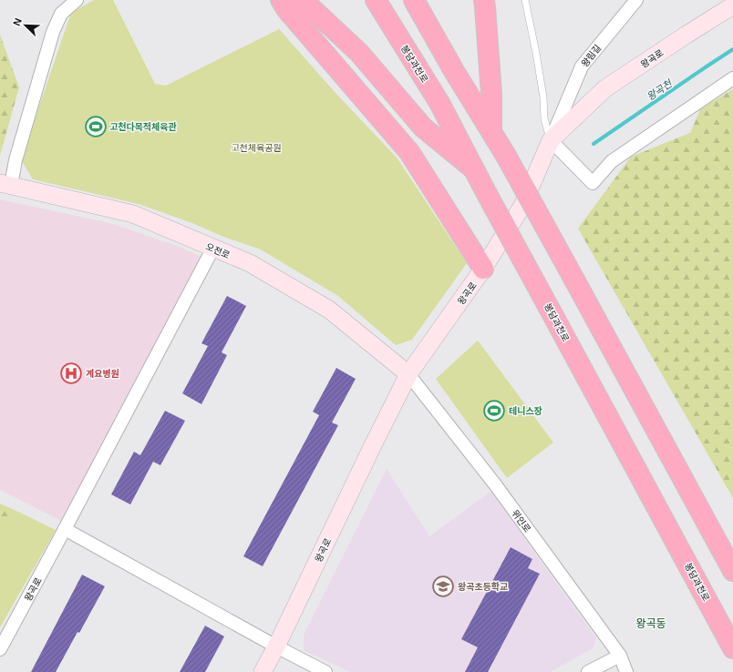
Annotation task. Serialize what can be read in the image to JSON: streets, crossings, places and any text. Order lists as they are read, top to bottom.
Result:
{
  "streets": {
    "highway": ["봉담과천로"],
    "street": [
      "왕림길",
      "왕곡로",
      "오전로",
      "위인로"
    ]
  },
  "crossings": [
    ["왕림길", "왕곡로"],
    ["왕곡로", "오전로"],
    ["왕곡로", "위인로"],
    ["오전로", "위인로"]
  ],
  "districts": ["왕곡동"],
  "water": ["왕곡천"],
  "parks": ["고천체육공원"],
  "places": {
    "sports": ["고천다목적체육관", "테니스장"],
    "hospital": ["계요병원"],
    "school or university": ["왕곡초등학교"]
  },
  "north": "top left"
}
